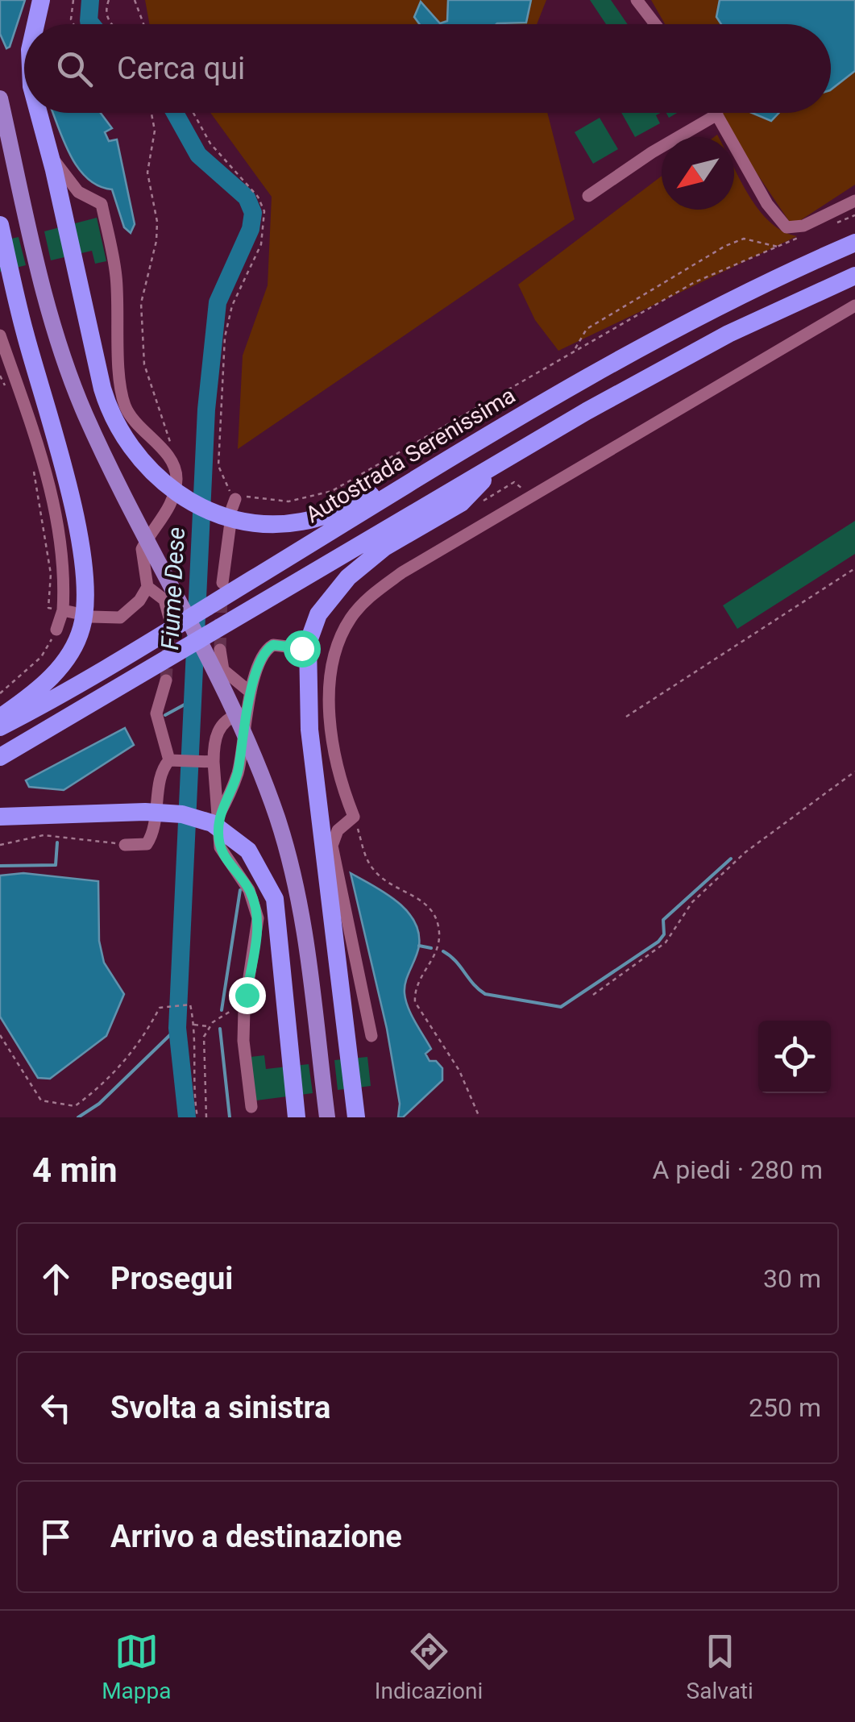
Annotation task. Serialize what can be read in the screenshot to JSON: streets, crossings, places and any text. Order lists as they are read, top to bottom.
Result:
{
  "streets": {
    "highway": ["Autostrada Serenissima"]
  },
  "water": ["Fiume Dese"],
  "north": "bottom left",
  "page": {
    "search": "Cerca qui",
    "heading": ["4 min", "A piedi · 280 m"],
    "list": [
      ["Prosegui", "30 m"],
      ["Svolta a sinistra", "250 m"],
      "Arrivo a destinazione"
    ],
    "nav": ["Mappa", "Indicazioni", "Salvati"]
  }
}
